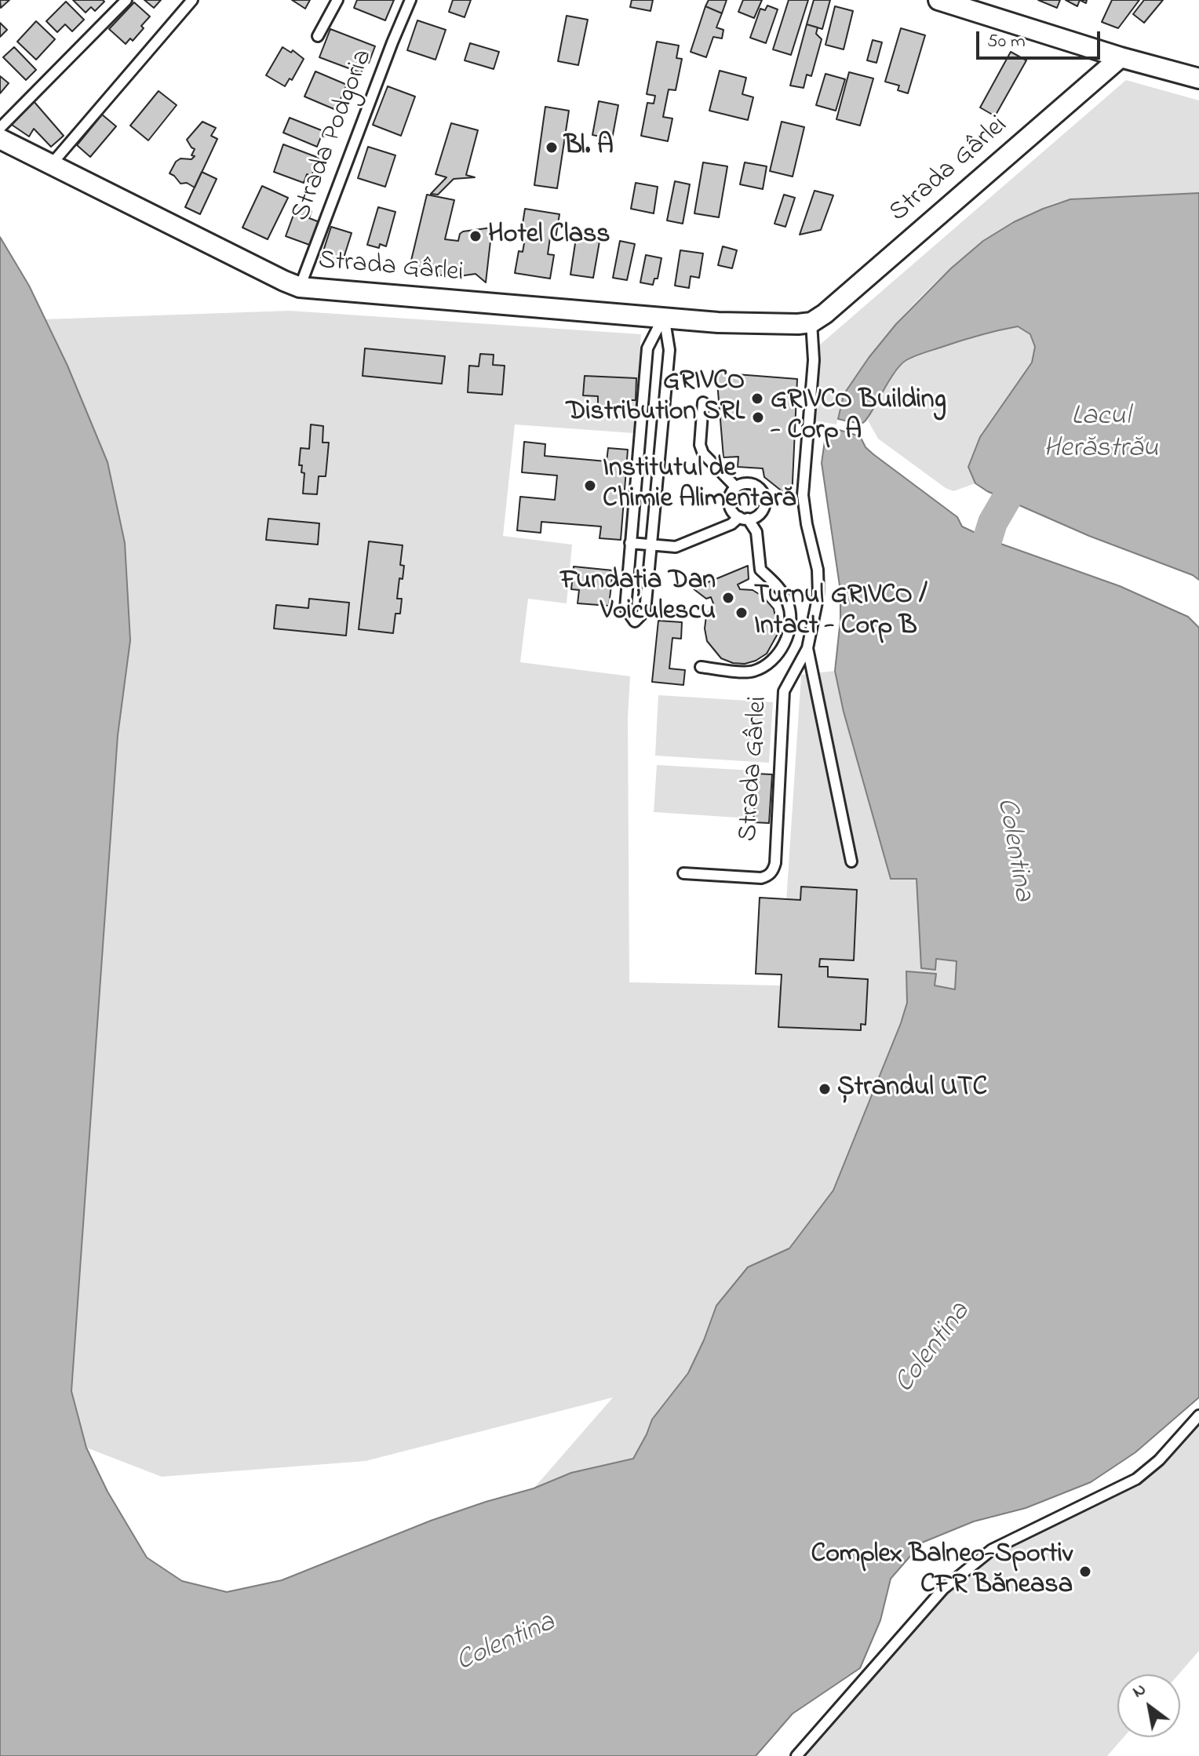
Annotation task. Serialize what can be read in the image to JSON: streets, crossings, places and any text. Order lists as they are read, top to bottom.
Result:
{
  "streets": {
    "street": ["Strada Gârlei"],
    "lane": ["Strada Podgoria"]
  },
  "crossings": [
    ["Strada Podgoria", "Strada Gârlei"]
  ],
  "water": ["Lacul Herăstrău", "Colentina"],
  "places": [
    "Bl. A",
    "Hotel Class",
    "GRIVCO Distribution SRL",
    "GRIVCO Building - Corp A",
    "Institutul de Chimie Alimentară",
    "Fundația Dan Voiculescu",
    "Turnul GRIVCO / Intact - Corp B",
    "Ștrandul UTC",
    "Complex Balneo-Sportiv CFR Băneasa"
  ],
  "scale_bar": "50 m",
  "north": "top left"
}
